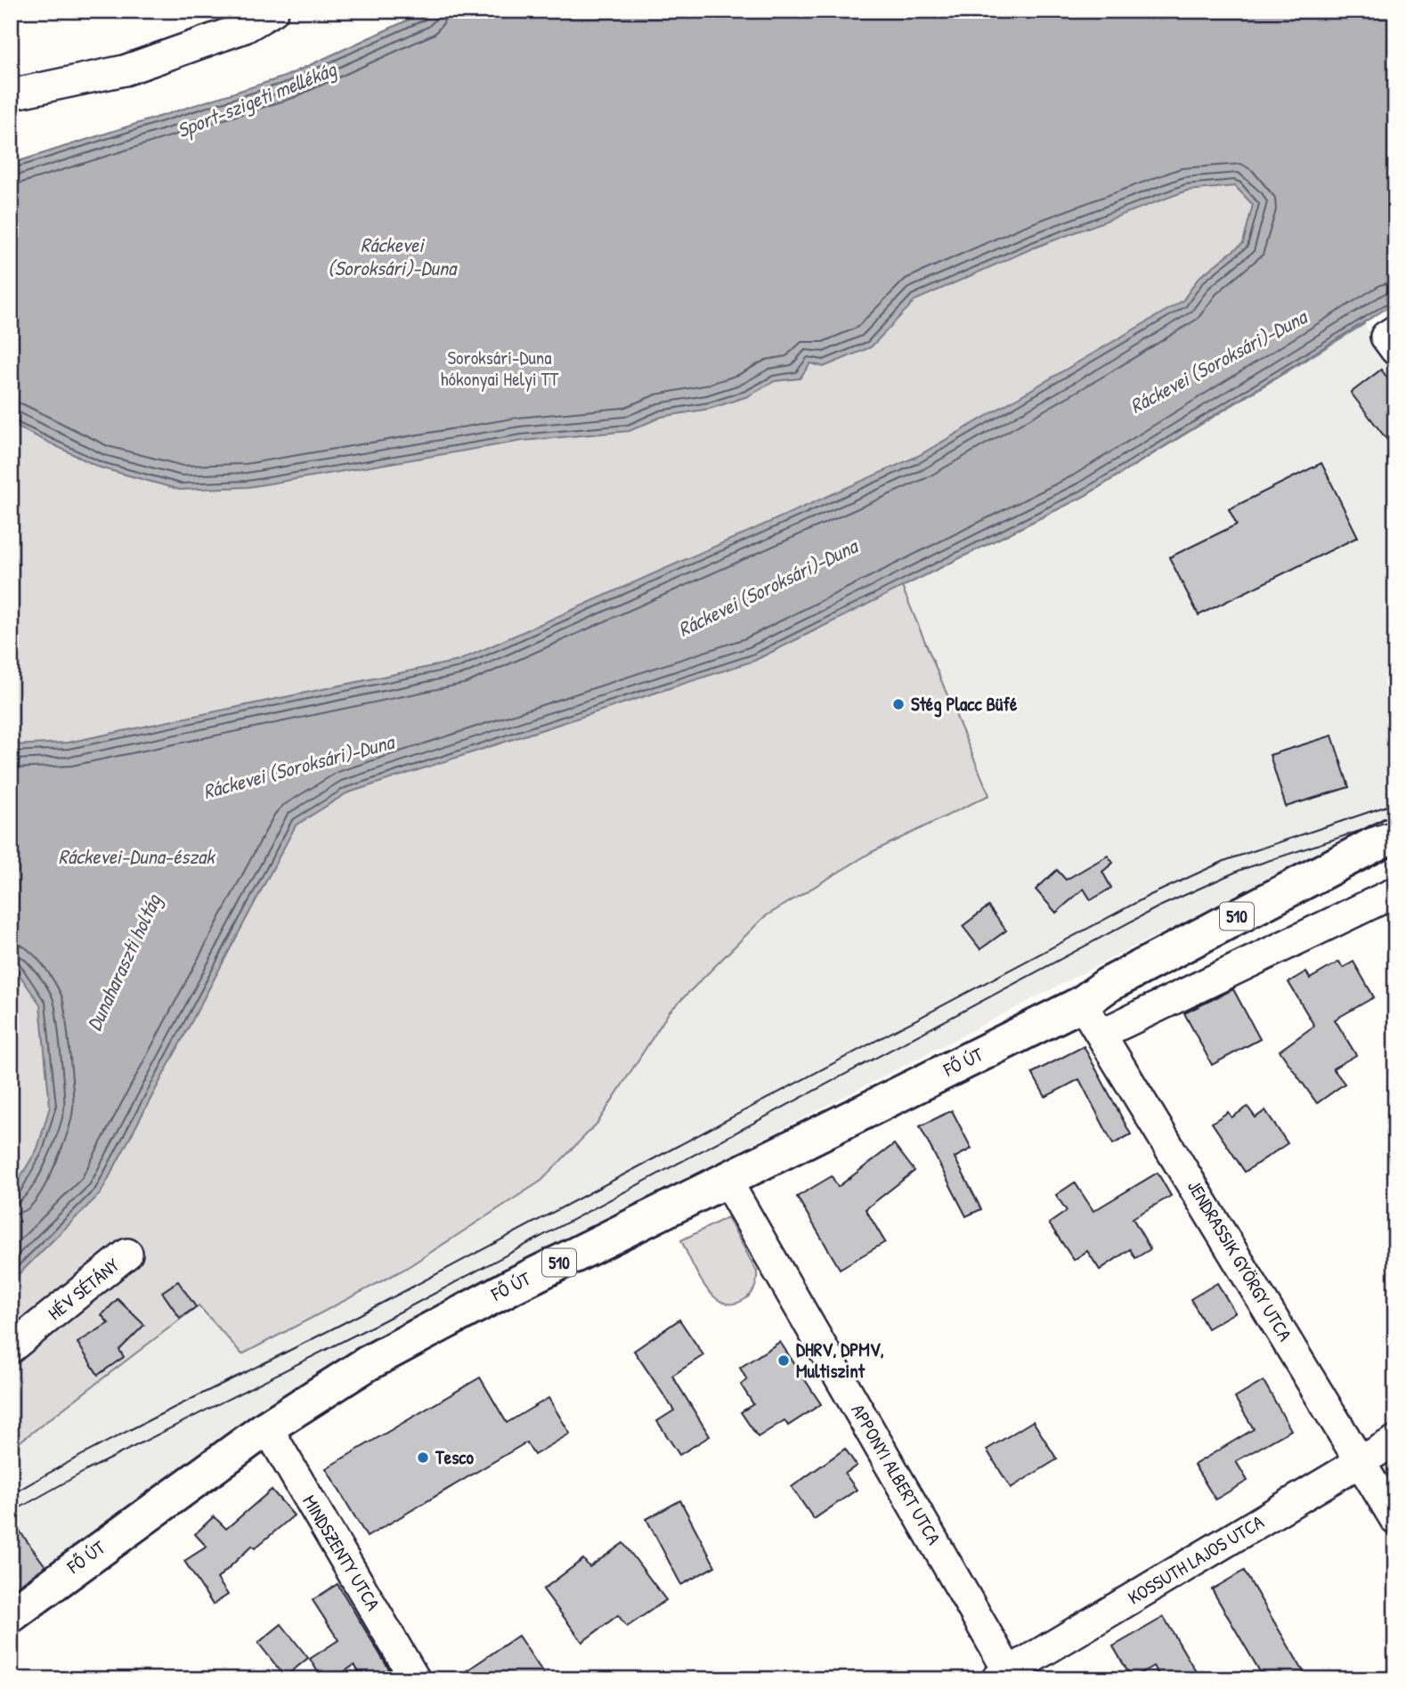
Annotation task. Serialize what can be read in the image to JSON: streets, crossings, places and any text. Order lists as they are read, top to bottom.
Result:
{
  "streets": {
    "main road": ["510", "FŐ ÚT"],
    "street": [
      "JENDRASSIK GYÖRGY UTCA",
      "HÉV SÉTÁNY",
      "APPONYI ALBERT UTCA",
      "MINDSZENTY UTCA",
      "KOSSUTH LAJOS UTCA"
    ]
  },
  "crossings": [
    ["FŐ ÚT", "JENDRASSIK GYÖRGY UTCA"],
    ["FŐ ÚT", "APPONYI ALBERT UTCA"],
    ["FŐ ÚT", "MINDSZENTY UTCA"],
    ["JENDRASSIK GYÖRGY UTCA", "KOSSUTH LAJOS UTCA"],
    ["APPONYI ALBERT UTCA", "KOSSUTH LAJOS UTCA"]
  ],
  "water": [
    "Sport-szigeti mellékág",
    "Ráckevei (Soroksári)-Duna",
    "Ráckevei-Duna-észak",
    "Dunaharaszti holtág"
  ],
  "parks": ["Soroksári-Duna hókonyai Helyi TT"],
  "places": ["Stég Placc Büfé", "DHRV, DPMV, Multiszint", "Tesco"]
}
